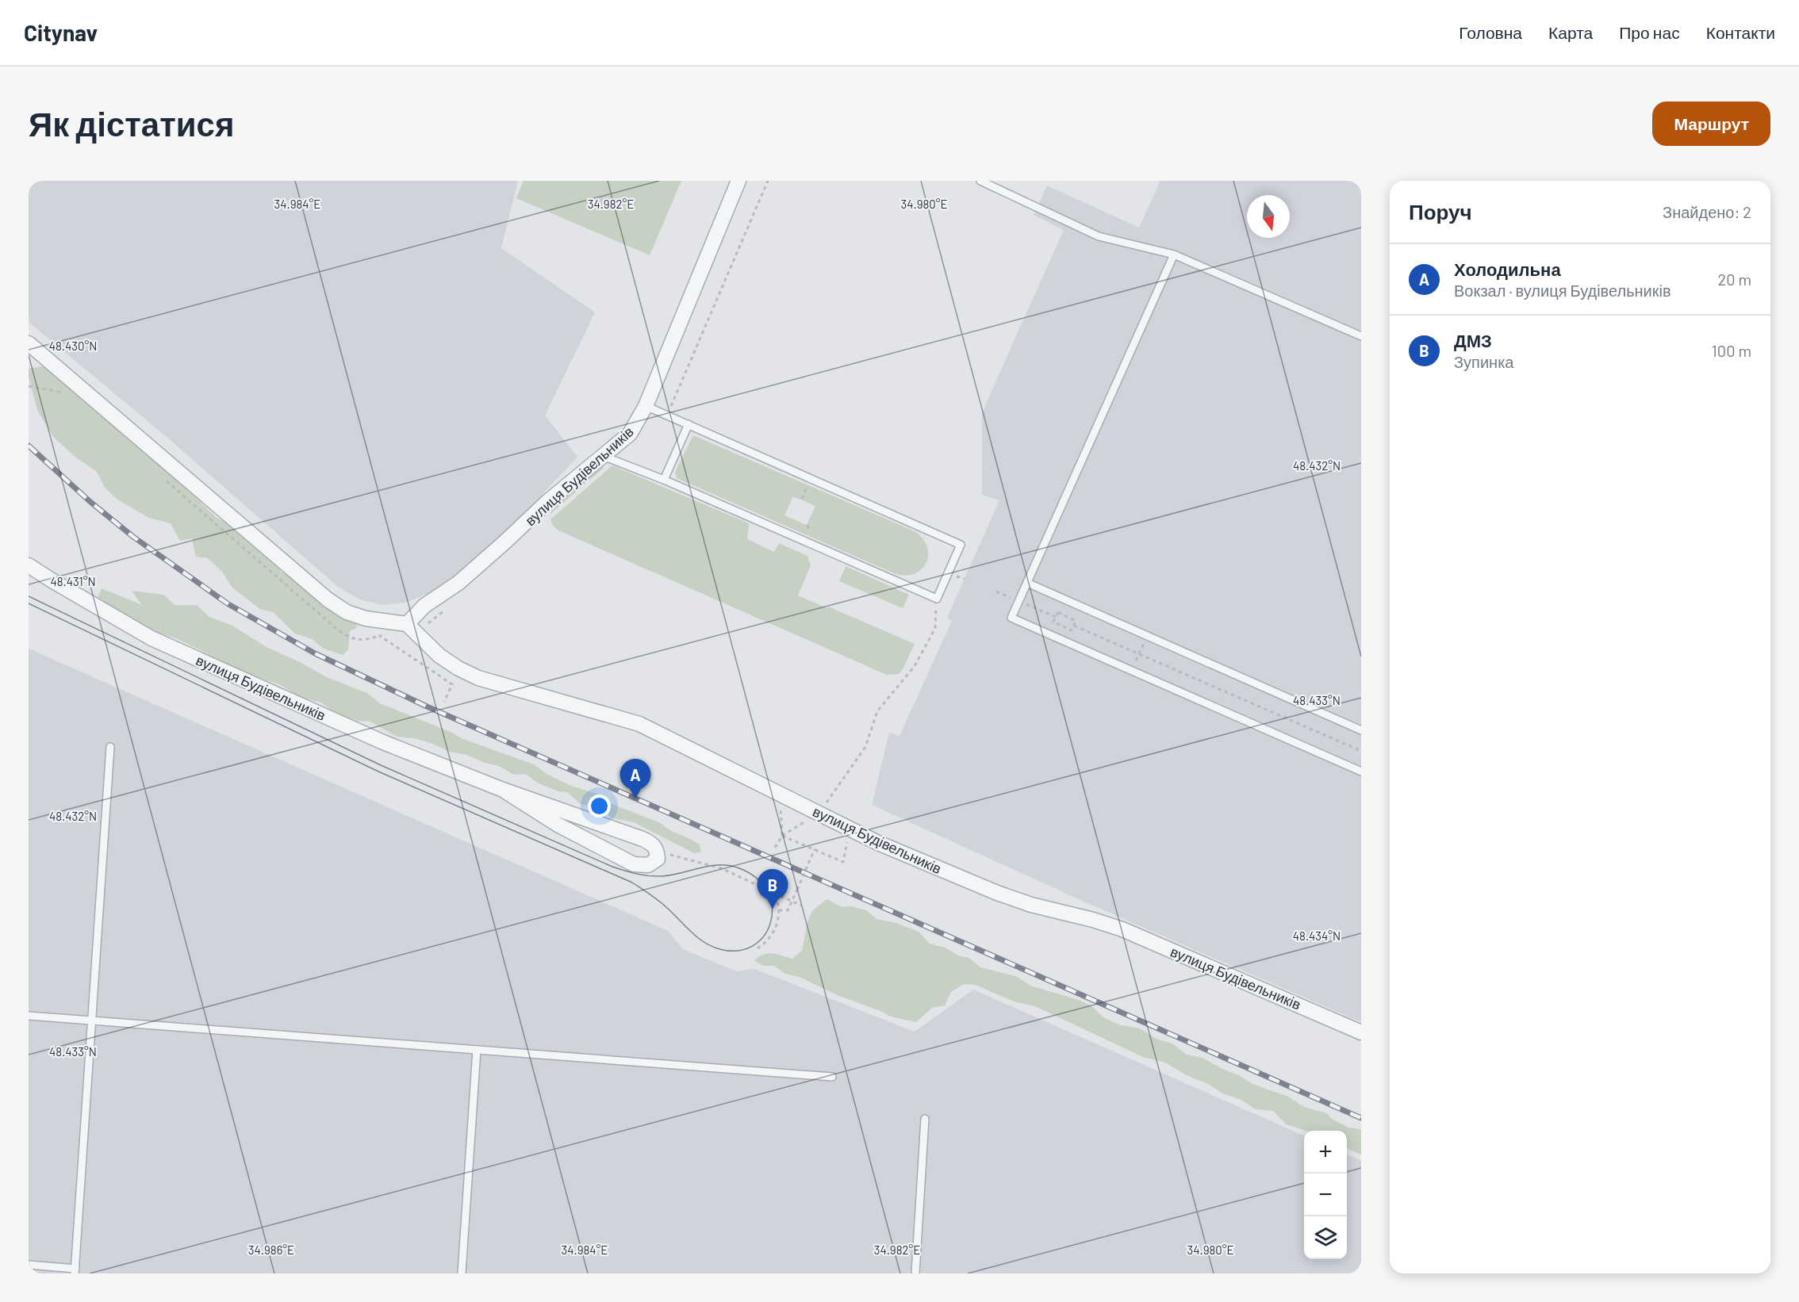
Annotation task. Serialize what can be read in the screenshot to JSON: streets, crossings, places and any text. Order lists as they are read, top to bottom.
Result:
{
  "streets": {
    "street": ["вулиця Будівельників"]
  },
  "north": "bottom",
  "page": {
    "header": "Citynav",
    "nav": [
      "Головна",
      "Карта",
      "Про нас",
      "Контакти"
    ],
    "buttons": "Маршрут",
    "title": "Як дістатися",
    "heading": ["Поруч", "Знайдено: 2"],
    "list": [
      {
        "mark": "A",
        "name": "Холодильна",
        "note": "Вокзал · вулиця Будівельників",
        "value": "20 m"
      },
      {
        "mark": "B",
        "name": "ДМЗ",
        "note": "Зупинка",
        "value": "100 m"
      }
    ],
    "pins": ["A", "B"],
    "map_buttons": ["+", "−"]
  },
  "coordinates": [
    "34.984°E",
    "34.982°E",
    "34.980°E",
    "48.430°N",
    "48.432°N",
    "48.431°N",
    "48.433°N",
    "48.434°N",
    "34.986°E"
  ]
}
